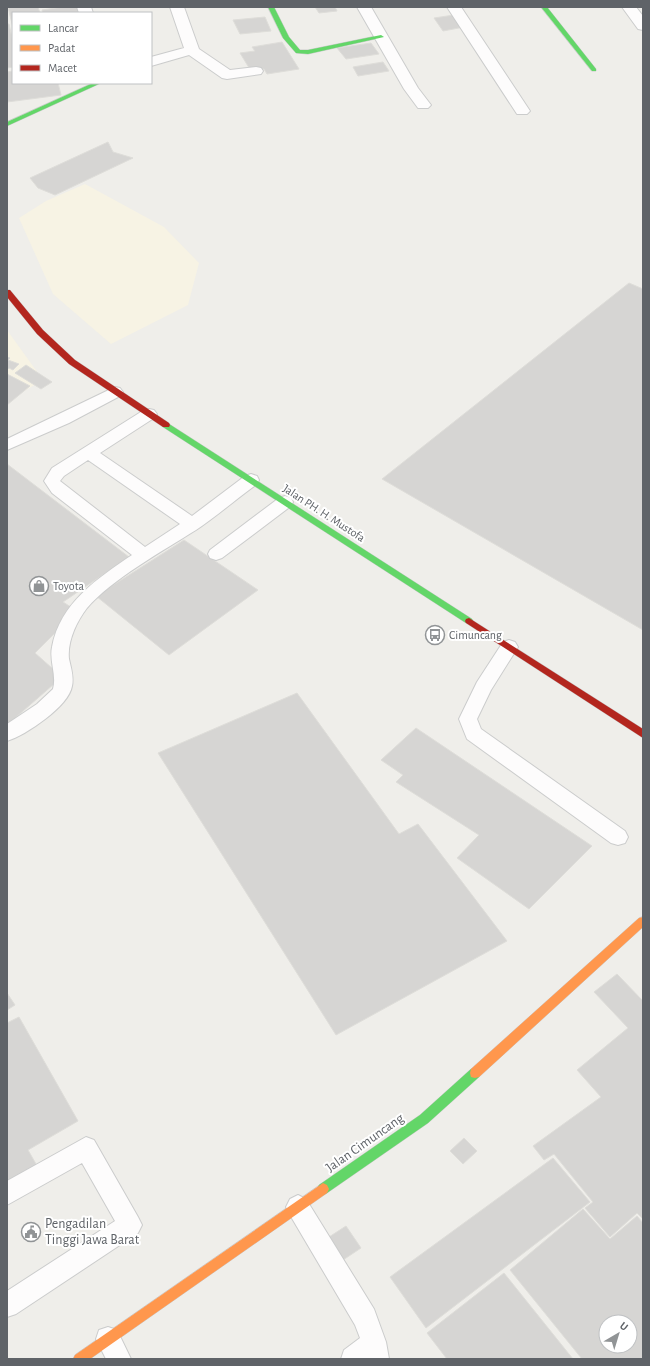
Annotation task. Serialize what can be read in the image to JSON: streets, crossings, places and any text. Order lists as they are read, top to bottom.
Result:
{
  "streets": {
    "main road": ["Jalan PH. H. Mustofa", "Jalan Cimuncang"]
  },
  "places": {
    "shop": ["Toyota"],
    "bus stop": ["Cimuncang"],
    "public building": ["Pengadilan Tinggi Jawa Barat"]
  },
  "legend": ["Lancar", "Padat", "Macet"],
  "north": "top right"
}
